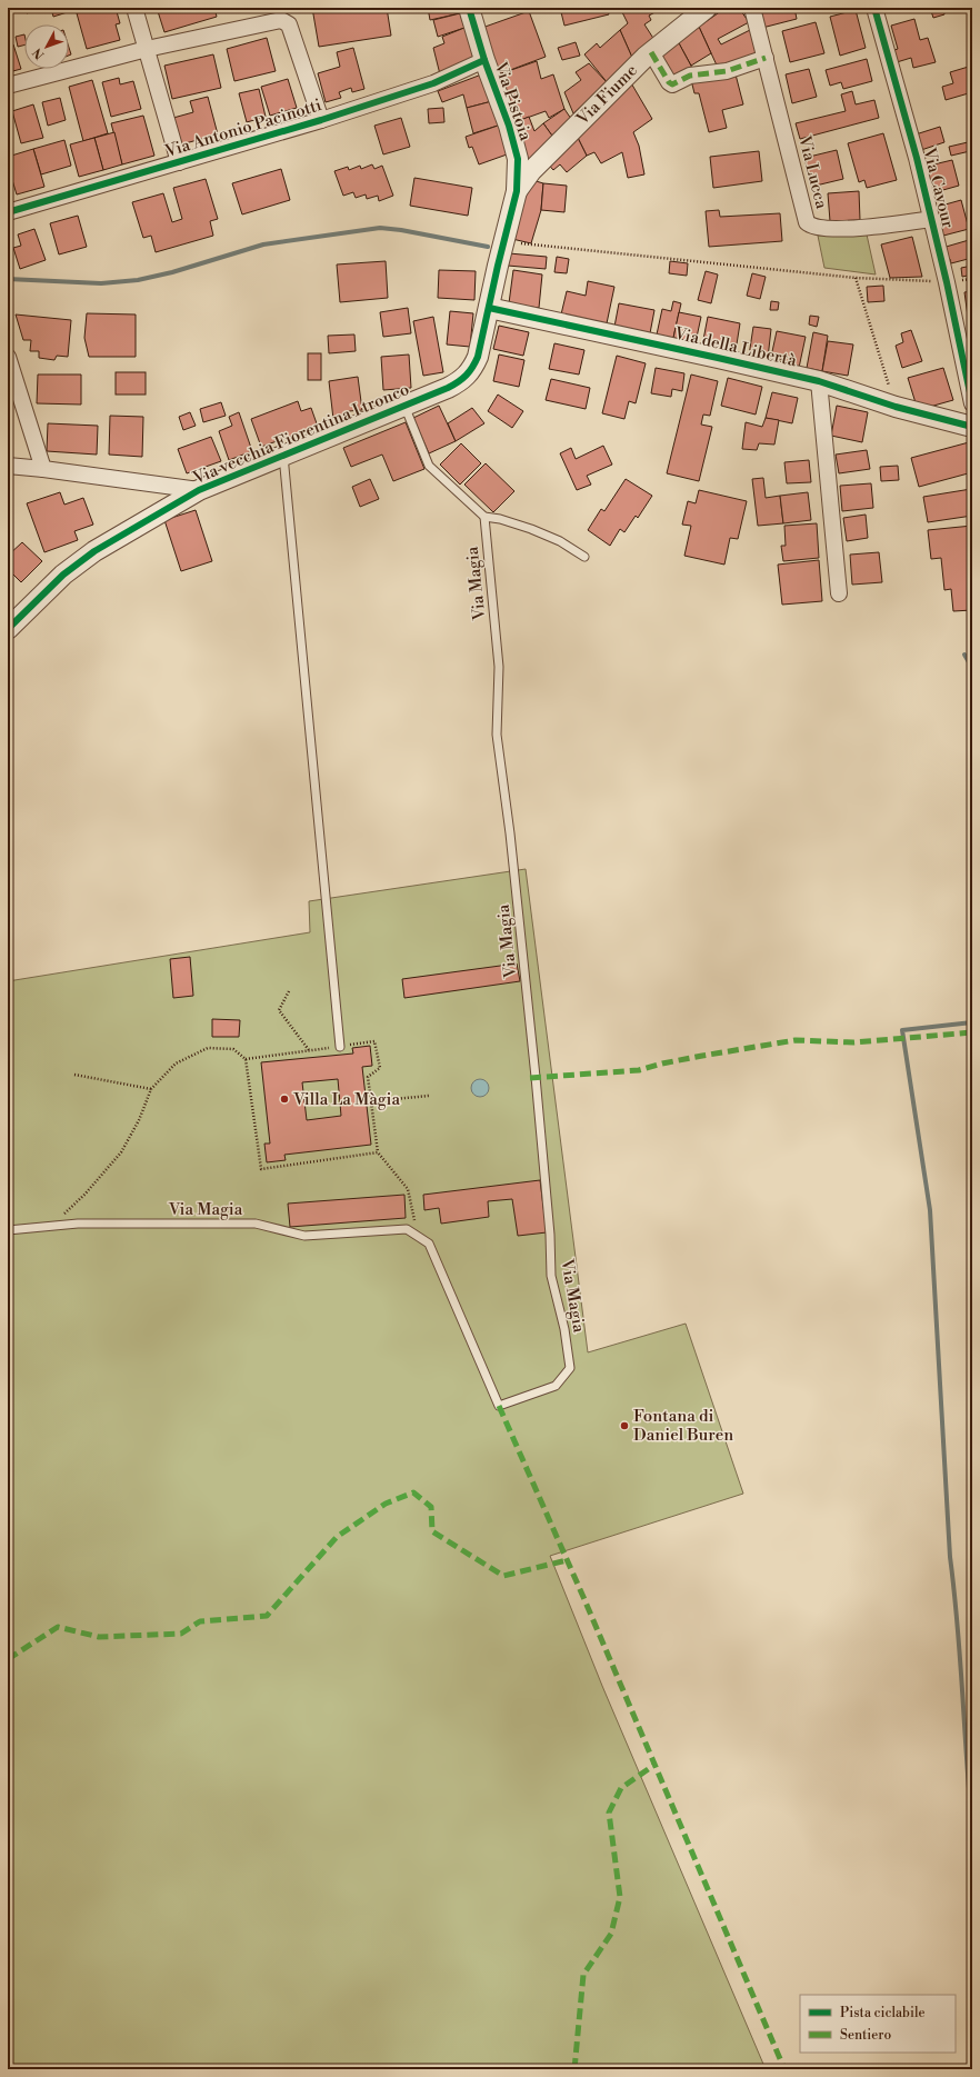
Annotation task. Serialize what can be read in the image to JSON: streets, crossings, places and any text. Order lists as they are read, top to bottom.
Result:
{
  "streets": {
    "street": [
      "Via Fiume",
      "Via Pistoia",
      "Via Antonio Pacinotti",
      "Via Lucca",
      "Via Cavour",
      "Via della Libertà",
      "Via vecchia Fiorentina I tronco"
    ],
    "lane": ["Via Magia"]
  },
  "crossings": [
    ["Via Fiume", "Via Pistoia"],
    ["Via Pistoia", "Via Antonio Pacinotti"],
    ["Via Pistoia", "Via della Libertà"],
    ["Via Pistoia", "Via vecchia Fiorentina I tronco"],
    ["Via Lucca", "Via Cavour"],
    ["Via della Libertà", "Via vecchia Fiorentina I tronco"]
  ],
  "places": ["Villa La Màgia", "Fontana di Daniel Buren"],
  "legend": ["Pista ciclabile", "Sentiero"],
  "north": "bottom left"
}
